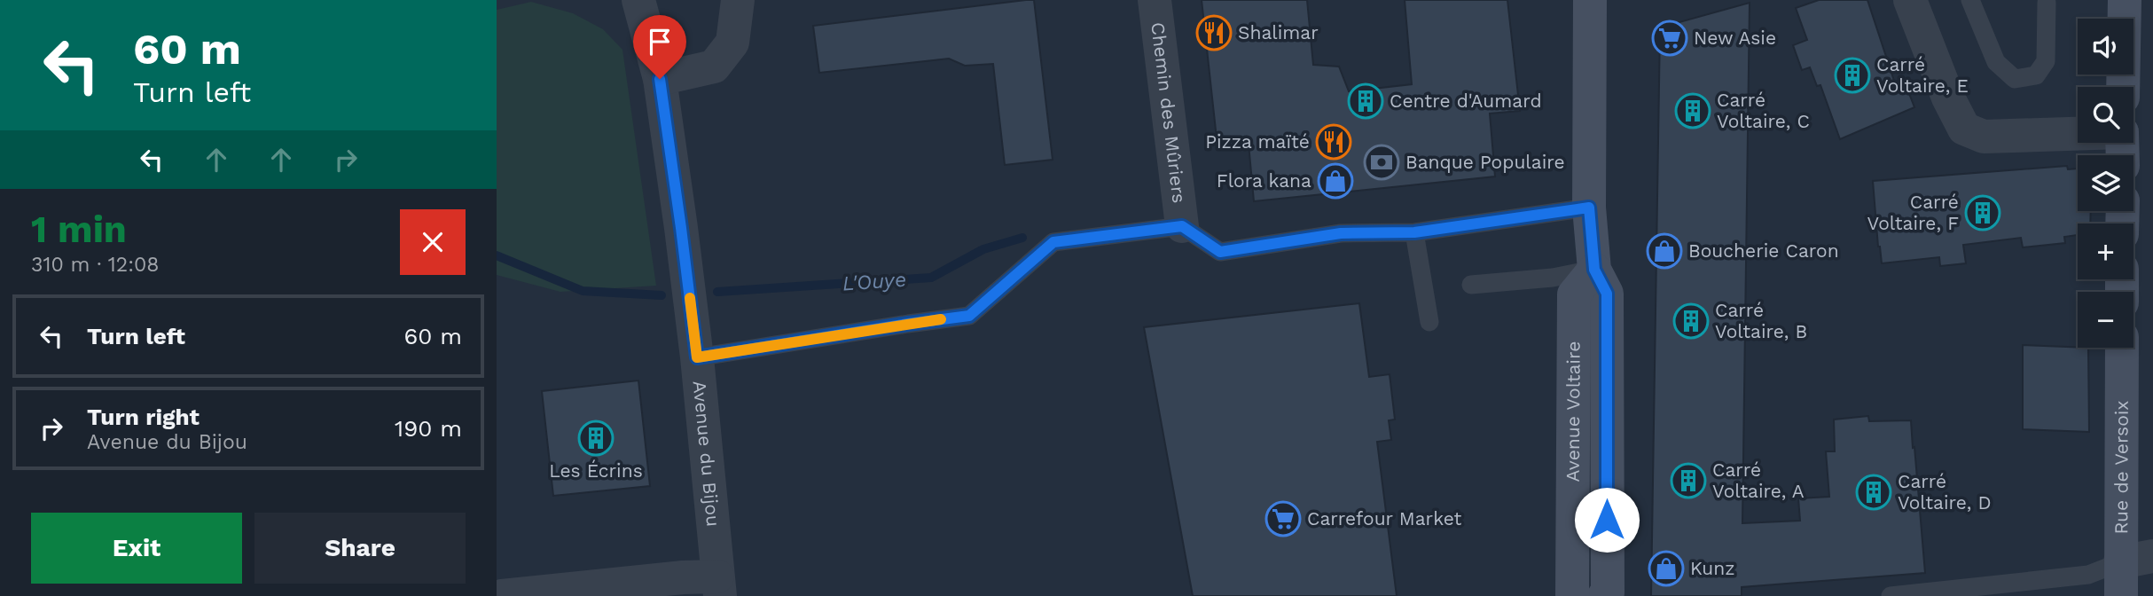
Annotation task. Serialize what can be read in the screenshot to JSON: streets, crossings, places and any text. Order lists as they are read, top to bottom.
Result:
{
  "streets": {
    "main road": ["Avenue Voltaire", "Rue de Versoix"],
    "street": ["Chemin des Mûriers", "Avenue du Bijou"]
  },
  "water": ["L'Ouye"],
  "places": {
    "restaurant": ["Shalimar", "Pizza maïté"],
    "supermarket": ["New Asie", "Carrefour Market"],
    "building": [
      "Carré Voltaire, E",
      "Centre d'Aumard",
      "Carré Voltaire, C",
      "Carré Voltaire, F",
      "Carré Voltaire, B",
      "Les Écrins",
      "Carré Voltaire, A",
      "Carré Voltaire, D"
    ],
    "bank": ["Banque Populaire"],
    "shop": ["Flora kana", "Boucherie Caron", "Kunz"]
  },
  "page": {
    "turn": ["60 m", "Turn left"],
    "map_buttons": ["+", "−"],
    "heading": ["1 min", "310 m · 12:08"],
    "list": [
      {
        "name": "Turn left",
        "value": "60 m"
      },
      {
        "name": "Turn right",
        "note": "Avenue du Bijou",
        "value": "190 m"
      }
    ],
    "buttons": ["Exit", "Share"]
  }
}
